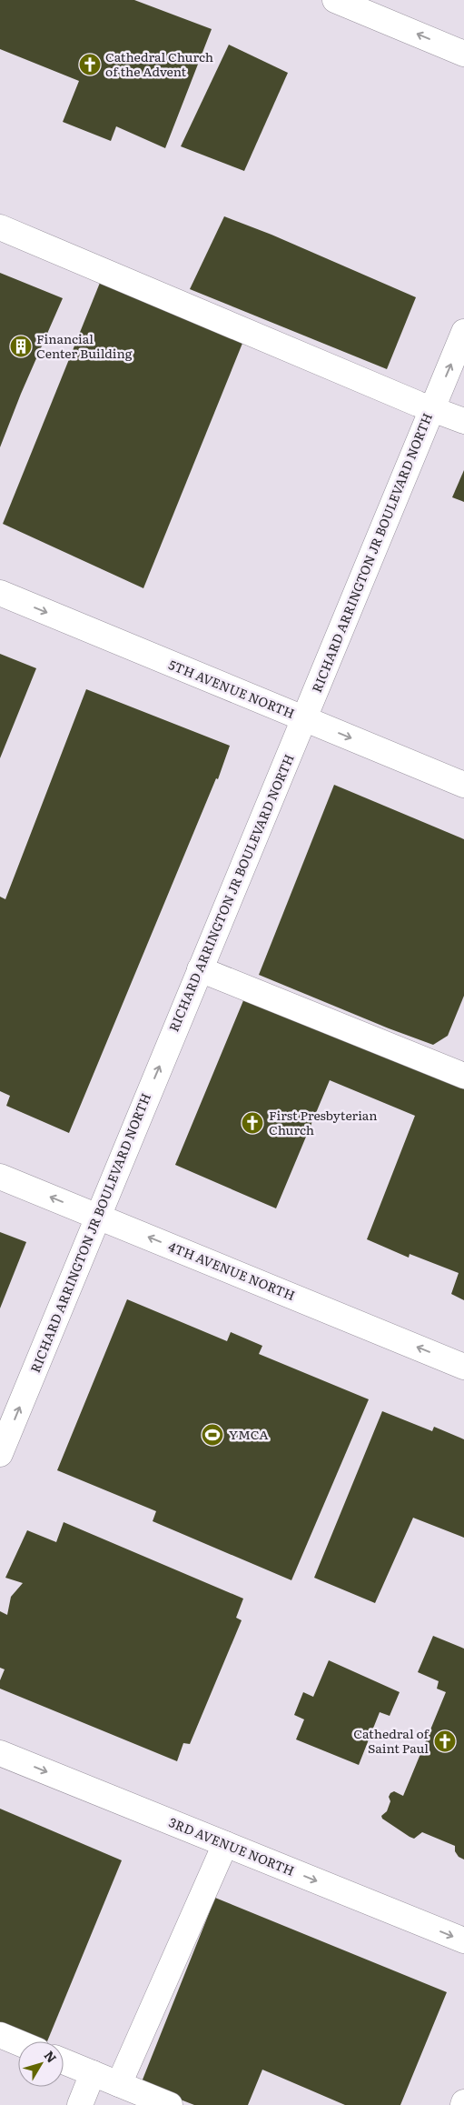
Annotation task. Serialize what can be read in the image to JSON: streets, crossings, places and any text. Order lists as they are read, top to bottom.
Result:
{
  "streets": {
    "main road": [
      "RICHARD ARRINGTON JR BOULEVARD NORTH",
      "5TH AVENUE NORTH",
      "4TH AVENUE NORTH",
      "3RD AVENUE NORTH"
    ]
  },
  "crossings": [
    ["RICHARD ARRINGTON JR BOULEVARD NORTH", "5TH AVENUE NORTH"],
    ["RICHARD ARRINGTON JR BOULEVARD NORTH", "4TH AVENUE NORTH"]
  ],
  "one_way": [
    "RICHARD ARRINGTON JR BOULEVARD NORTH",
    "5TH AVENUE NORTH",
    "4TH AVENUE NORTH",
    "3RD AVENUE NORTH"
  ],
  "places": {
    "church": ["Cathedral Church of the Advent", "First Presbyterian Church", "Cathedral of Saint Paul"],
    "building": ["Financial Center Building"],
    "sports": ["YMCA"]
  },
  "north": "top right"
}
